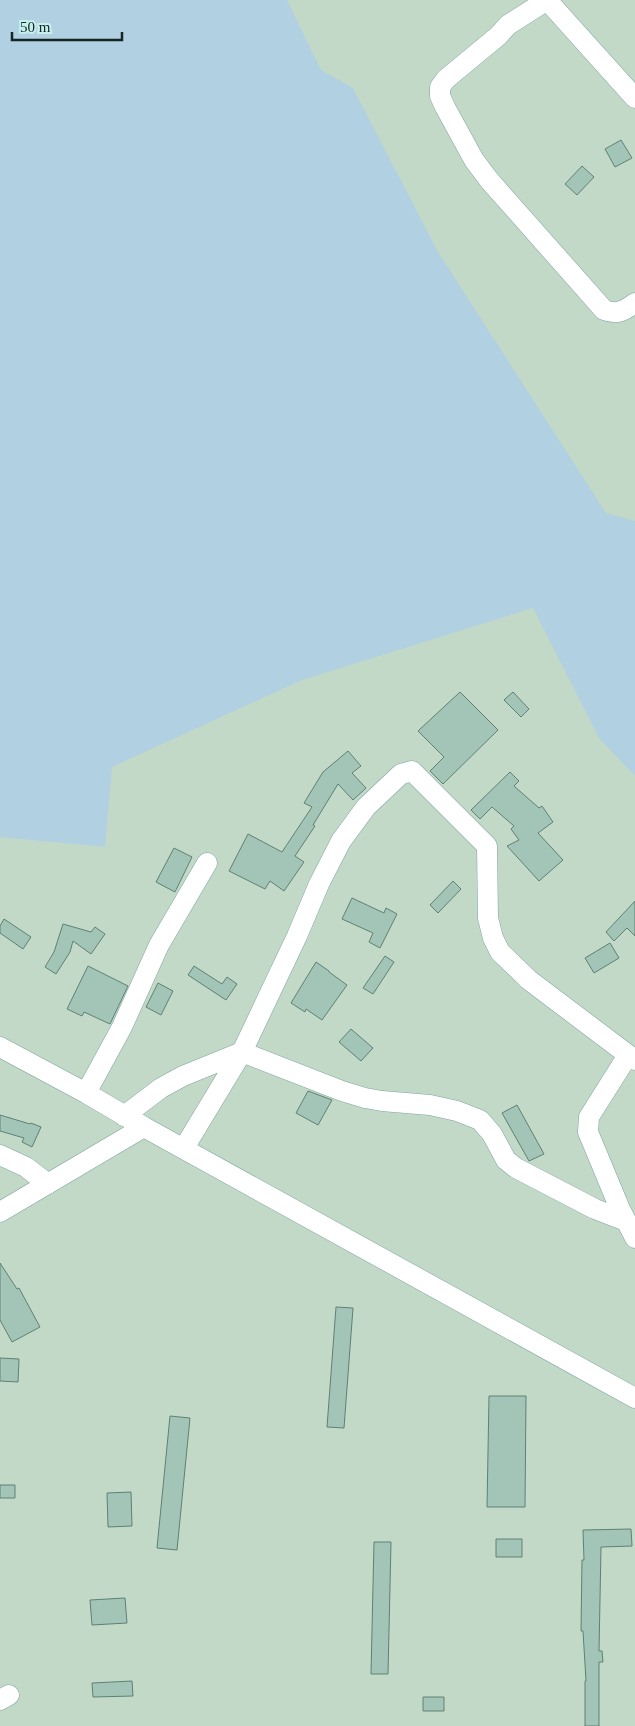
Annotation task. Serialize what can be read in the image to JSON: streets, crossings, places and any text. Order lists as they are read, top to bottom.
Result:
{
  "scale_bar": "50 m"
}
